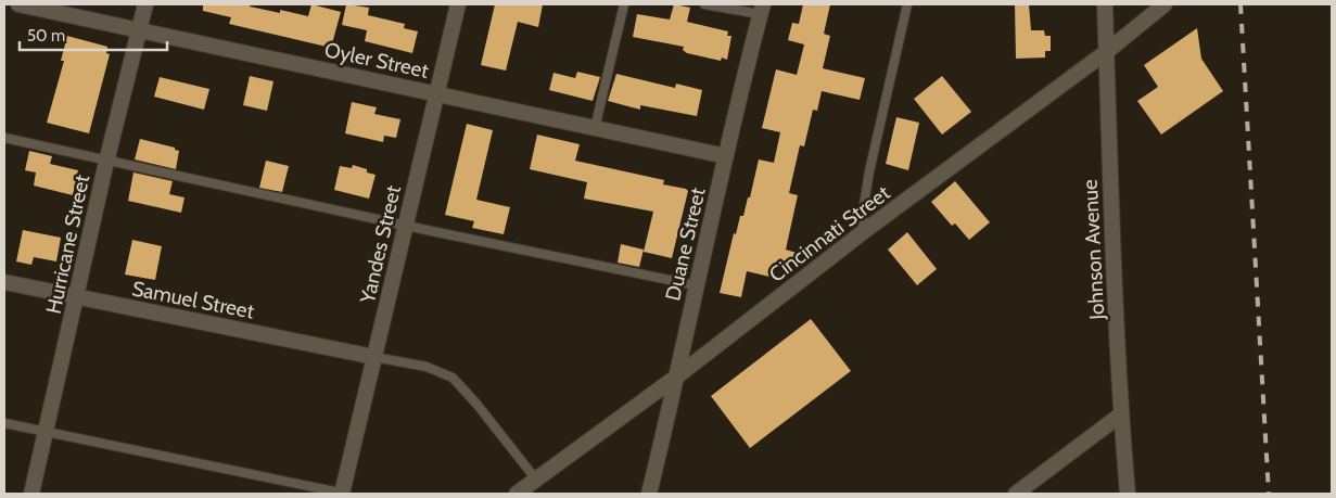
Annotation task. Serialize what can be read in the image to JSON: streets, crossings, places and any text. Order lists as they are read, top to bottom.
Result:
{
  "streets": {
    "street": [
      "Oyler Street",
      "Cincinnati Street",
      "Hurricane Street",
      "Yandes Street",
      "Duane Street",
      "Johnson Avenue",
      "Samuel Street"
    ]
  },
  "crossings": [
    ["Oyler Street", "Hurricane Street"],
    ["Oyler Street", "Yandes Street"],
    ["Oyler Street", "Duane Street"],
    ["Cincinnati Street", "Duane Street"],
    ["Cincinnati Street", "Johnson Avenue"],
    ["Hurricane Street", "Samuel Street"],
    ["Yandes Street", "Samuel Street"]
  ],
  "scale_bar": "50 m"
}
